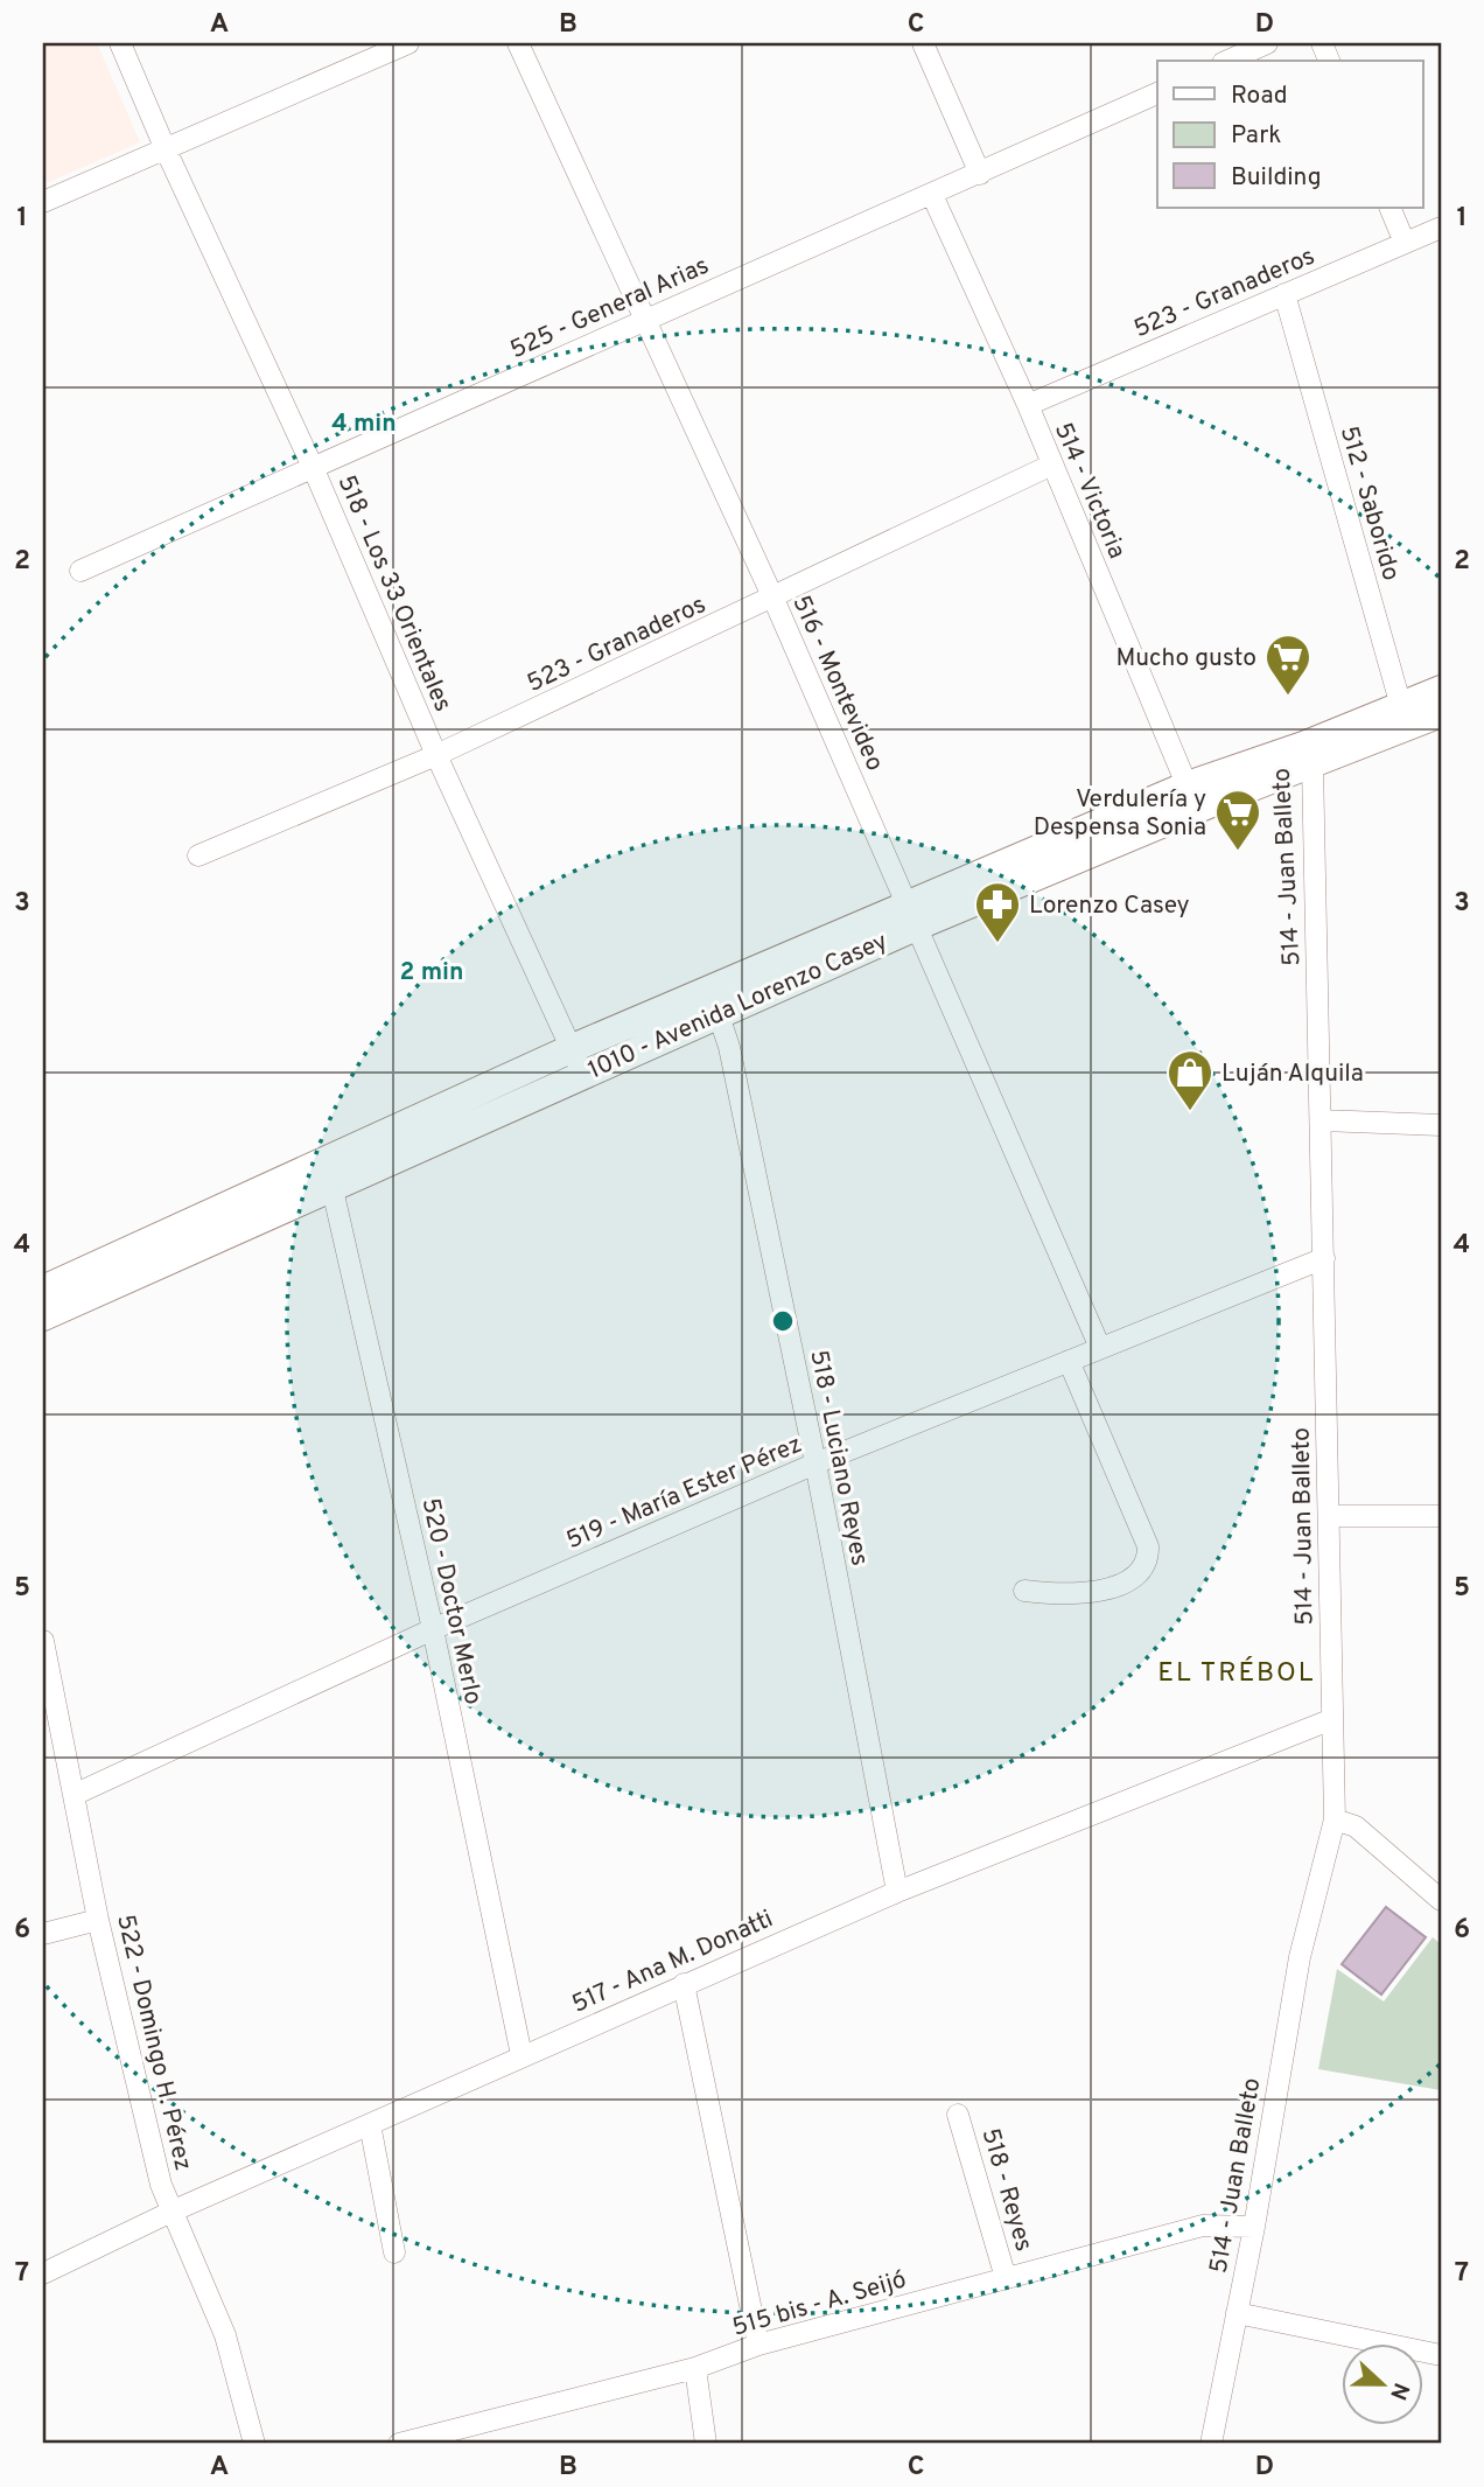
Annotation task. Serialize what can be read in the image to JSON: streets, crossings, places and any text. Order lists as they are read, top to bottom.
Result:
{
  "streets": {
    "main road": ["1010 - Avenida Lorenzo Casey"],
    "street": [
      "523 - Granaderos",
      "525 - General Arias",
      "514 - Victoria",
      "512 - Saborido",
      "518 - Los 33 Orientales",
      "516 - Montevideo",
      "514 - Juan Balleto",
      "518 - Luciano Reyes",
      "519 - María Ester Pérez",
      "520 - Doctor Merlo",
      "517 - Ana M. Donatti",
      "522 - Domingo H. Pérez",
      "518 - Reyes",
      "515 bis - A. Seijó"
    ]
  },
  "crossings": [
    ["523 - Granaderos", "514 - Victoria"],
    ["523 - Granaderos", "512 - Saborido"],
    ["523 - Granaderos", "518 - Los 33 Orientales"],
    ["523 - Granaderos", "516 - Montevideo"],
    ["525 - General Arias", "514 - Victoria"],
    ["525 - General Arias", "518 - Los 33 Orientales"],
    ["525 - General Arias", "516 - Montevideo"],
    ["514 - Victoria", "1010 - Avenida Lorenzo Casey"],
    ["512 - Saborido", "1010 - Avenida Lorenzo Casey"],
    ["518 - Los 33 Orientales", "1010 - Avenida Lorenzo Casey"],
    ["516 - Montevideo", "1010 - Avenida Lorenzo Casey"],
    ["516 - Montevideo", "519 - María Ester Pérez"],
    ["514 - Juan Balleto", "1010 - Avenida Lorenzo Casey"],
    ["514 - Juan Balleto", "519 - María Ester Pérez"],
    ["514 - Juan Balleto", "517 - Ana M. Donatti"],
    ["514 - Juan Balleto", "515 bis - A. Seijó"],
    ["1010 - Avenida Lorenzo Casey", "518 - Luciano Reyes"],
    ["1010 - Avenida Lorenzo Casey", "520 - Doctor Merlo"],
    ["518 - Luciano Reyes", "519 - María Ester Pérez"],
    ["518 - Luciano Reyes", "517 - Ana M. Donatti"],
    ["519 - María Ester Pérez", "520 - Doctor Merlo"],
    ["519 - María Ester Pérez", "522 - Domingo H. Pérez"],
    ["520 - Doctor Merlo", "517 - Ana M. Donatti"],
    ["517 - Ana M. Donatti", "522 - Domingo H. Pérez"],
    ["518 - Reyes", "515 bis - A. Seijó"]
  ],
  "districts": ["EL TRÉBOL"],
  "places": {
    "supermarket": ["Mucho gusto", "Verdulería y Despensa Sonia"],
    "pharmacy": ["Lorenzo Casey"],
    "shop": ["Luján Alquila"]
  },
  "legend": ["Road", "Park", "Building"],
  "north": "right",
  "grid": {
    "columns": [
      "A",
      "B",
      "C",
      "D"
    ],
    "rows": [
      "1",
      "2",
      "3",
      "4",
      "5",
      "6",
      "7"
    ]
  },
  "rings": ["4 min", "2 min"]
}
